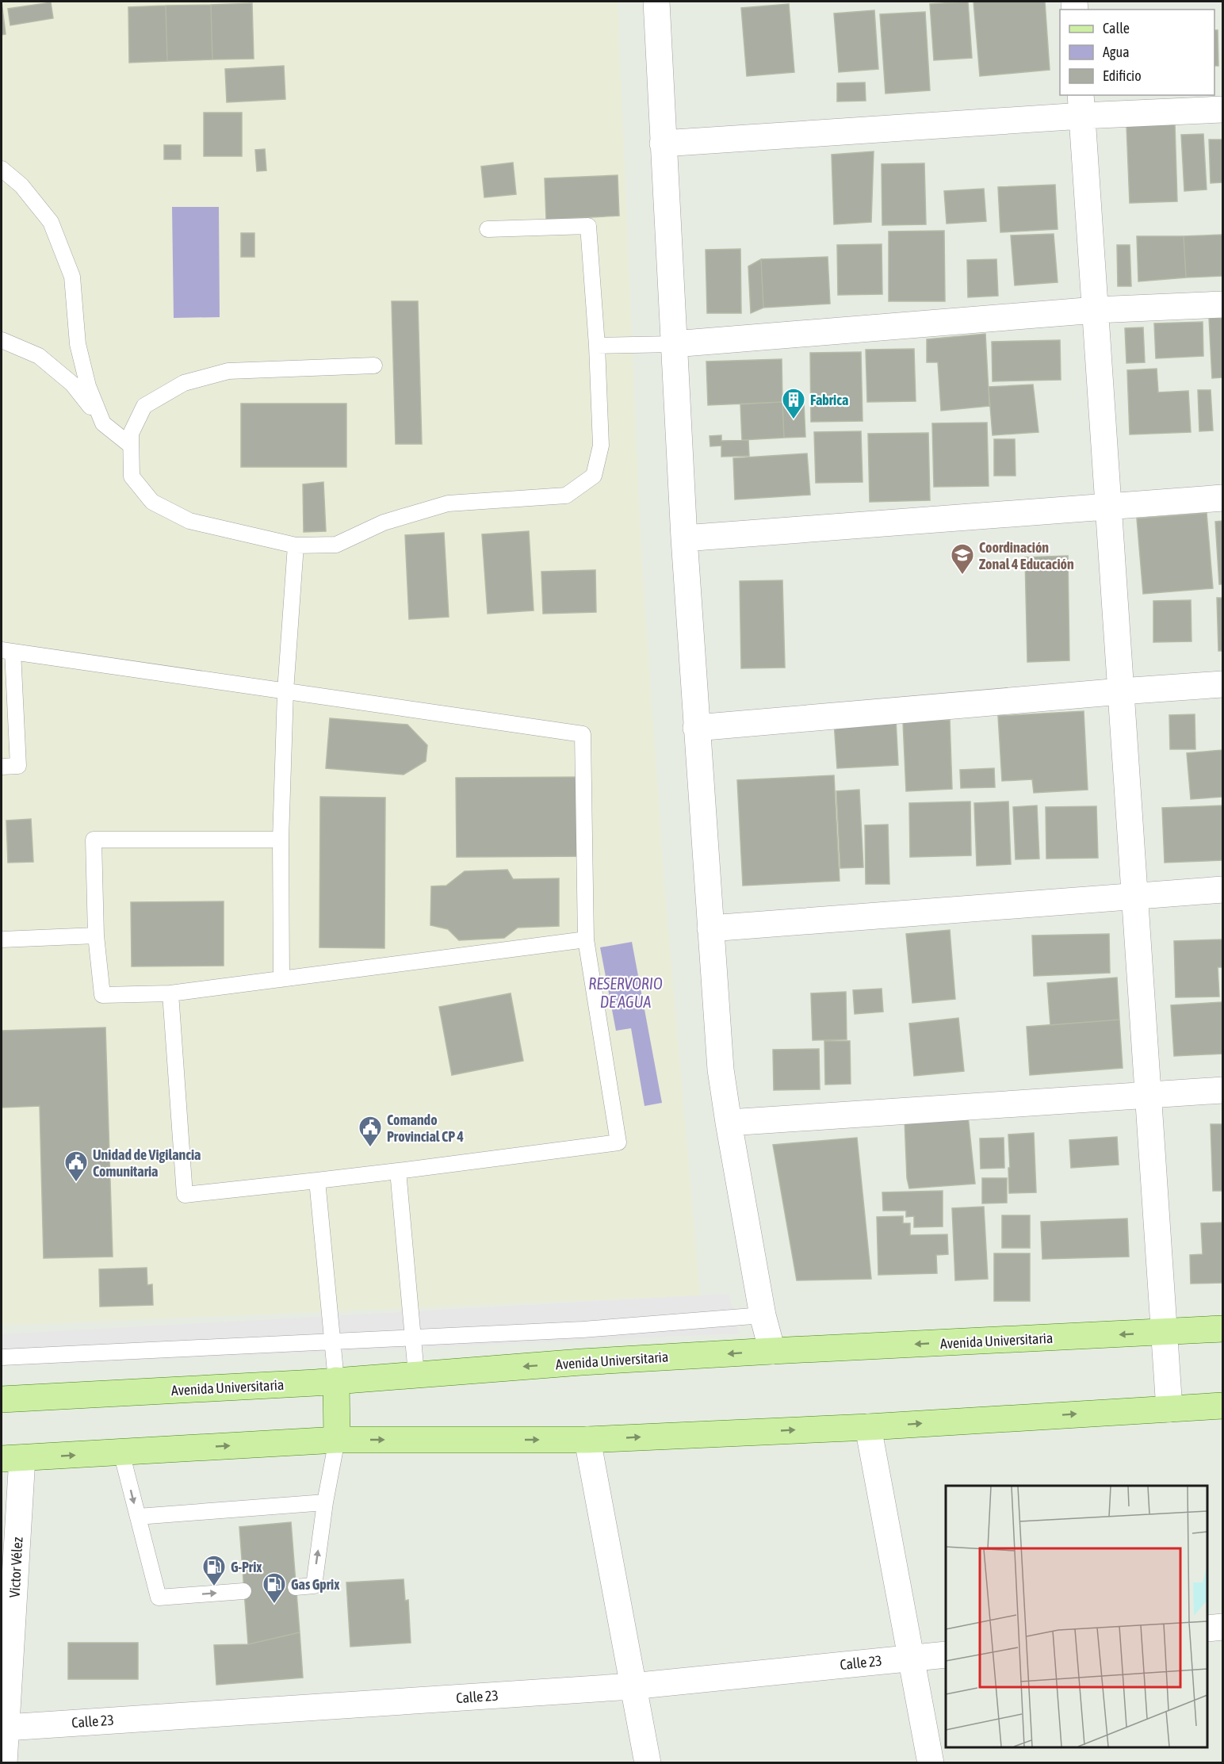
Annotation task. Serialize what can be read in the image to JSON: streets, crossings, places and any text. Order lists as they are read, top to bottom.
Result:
{
  "streets": {
    "main road": ["Avenida Universitaria"],
    "street": ["Victor Vélez", "Calle 23"]
  },
  "crossings": [
    ["Victor Vélez", "Calle 23"]
  ],
  "water": ["RESERVORIO DE AGUA"],
  "places": {
    "building": ["Fabrica"],
    "school or university": ["Coordinación Zonal 4 Educación"],
    "public building": ["Comando Provincial CP 4", "Unidad de Vigilancia Comunitaria"],
    "fuel station": ["G-Prix", "Gas Gprix"]
  },
  "legend": ["Calle", "Agua", "Edificio"]
}
